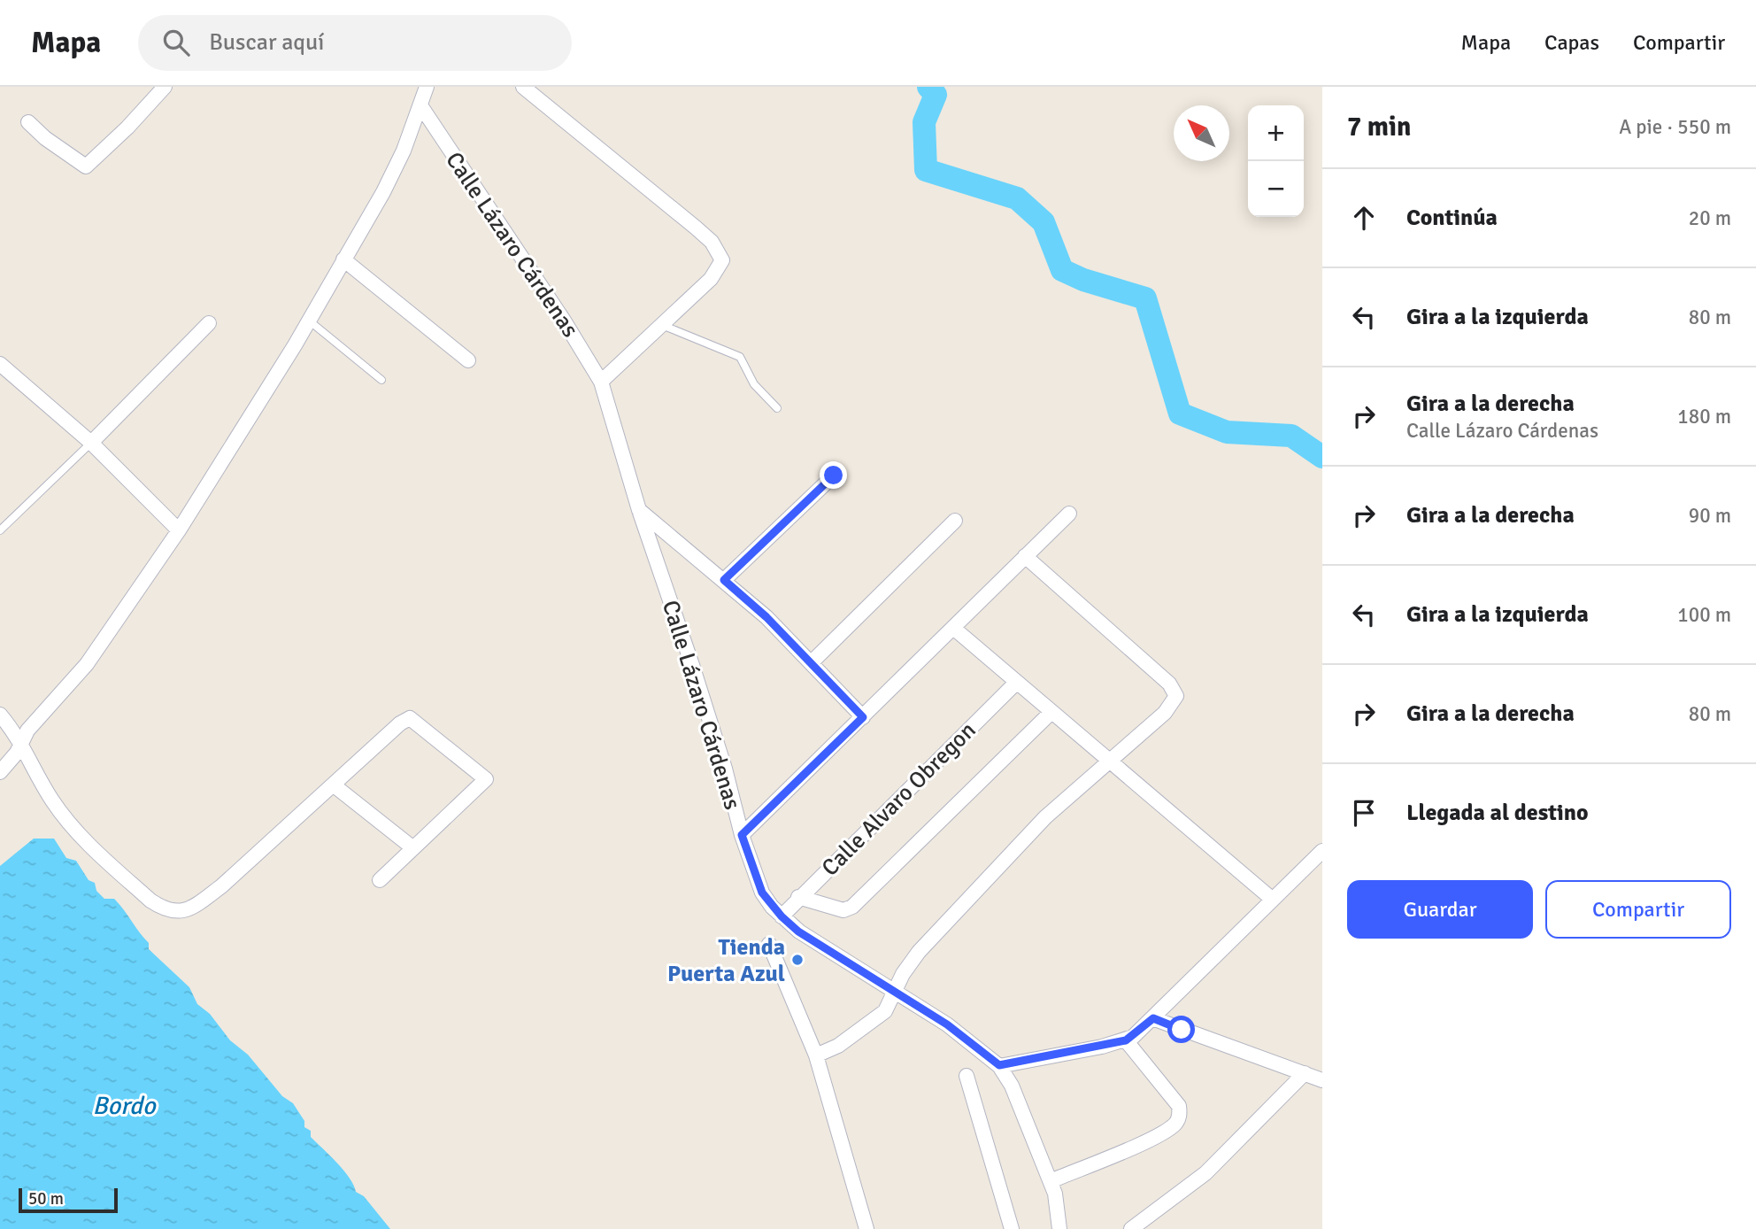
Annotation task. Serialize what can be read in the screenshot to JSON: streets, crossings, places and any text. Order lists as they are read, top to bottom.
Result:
{
  "streets": {
    "street": ["Calle Lázaro Cárdenas", "Calle Alvaro Obregon"]
  },
  "crossings": [
    ["Calle Lázaro Cárdenas", "Calle Alvaro Obregon"]
  ],
  "water": ["Bordo"],
  "places": ["Tienda Puerta Azul"],
  "scale_bar": "50 m",
  "north": "top left",
  "page": {
    "header": "Mapa",
    "search": "Buscar aquí",
    "nav": ["Mapa", "Capas", "Compartir"],
    "heading": ["7 min", "A pie · 550 m"],
    "map_buttons": ["+", "−"],
    "list": [
      ["Continúa", "20 m"],
      ["Gira a la izquierda", "80 m"],
      ["Gira a la derecha", "Calle Lázaro Cárdenas", "180 m"],
      ["Gira a la derecha", "90 m"],
      ["Gira a la izquierda", "100 m"],
      ["Gira a la derecha", "80 m"],
      "Llegada al destino"
    ],
    "buttons": ["Guardar", "Compartir"],
    "scale": "50 m"
  }
}
